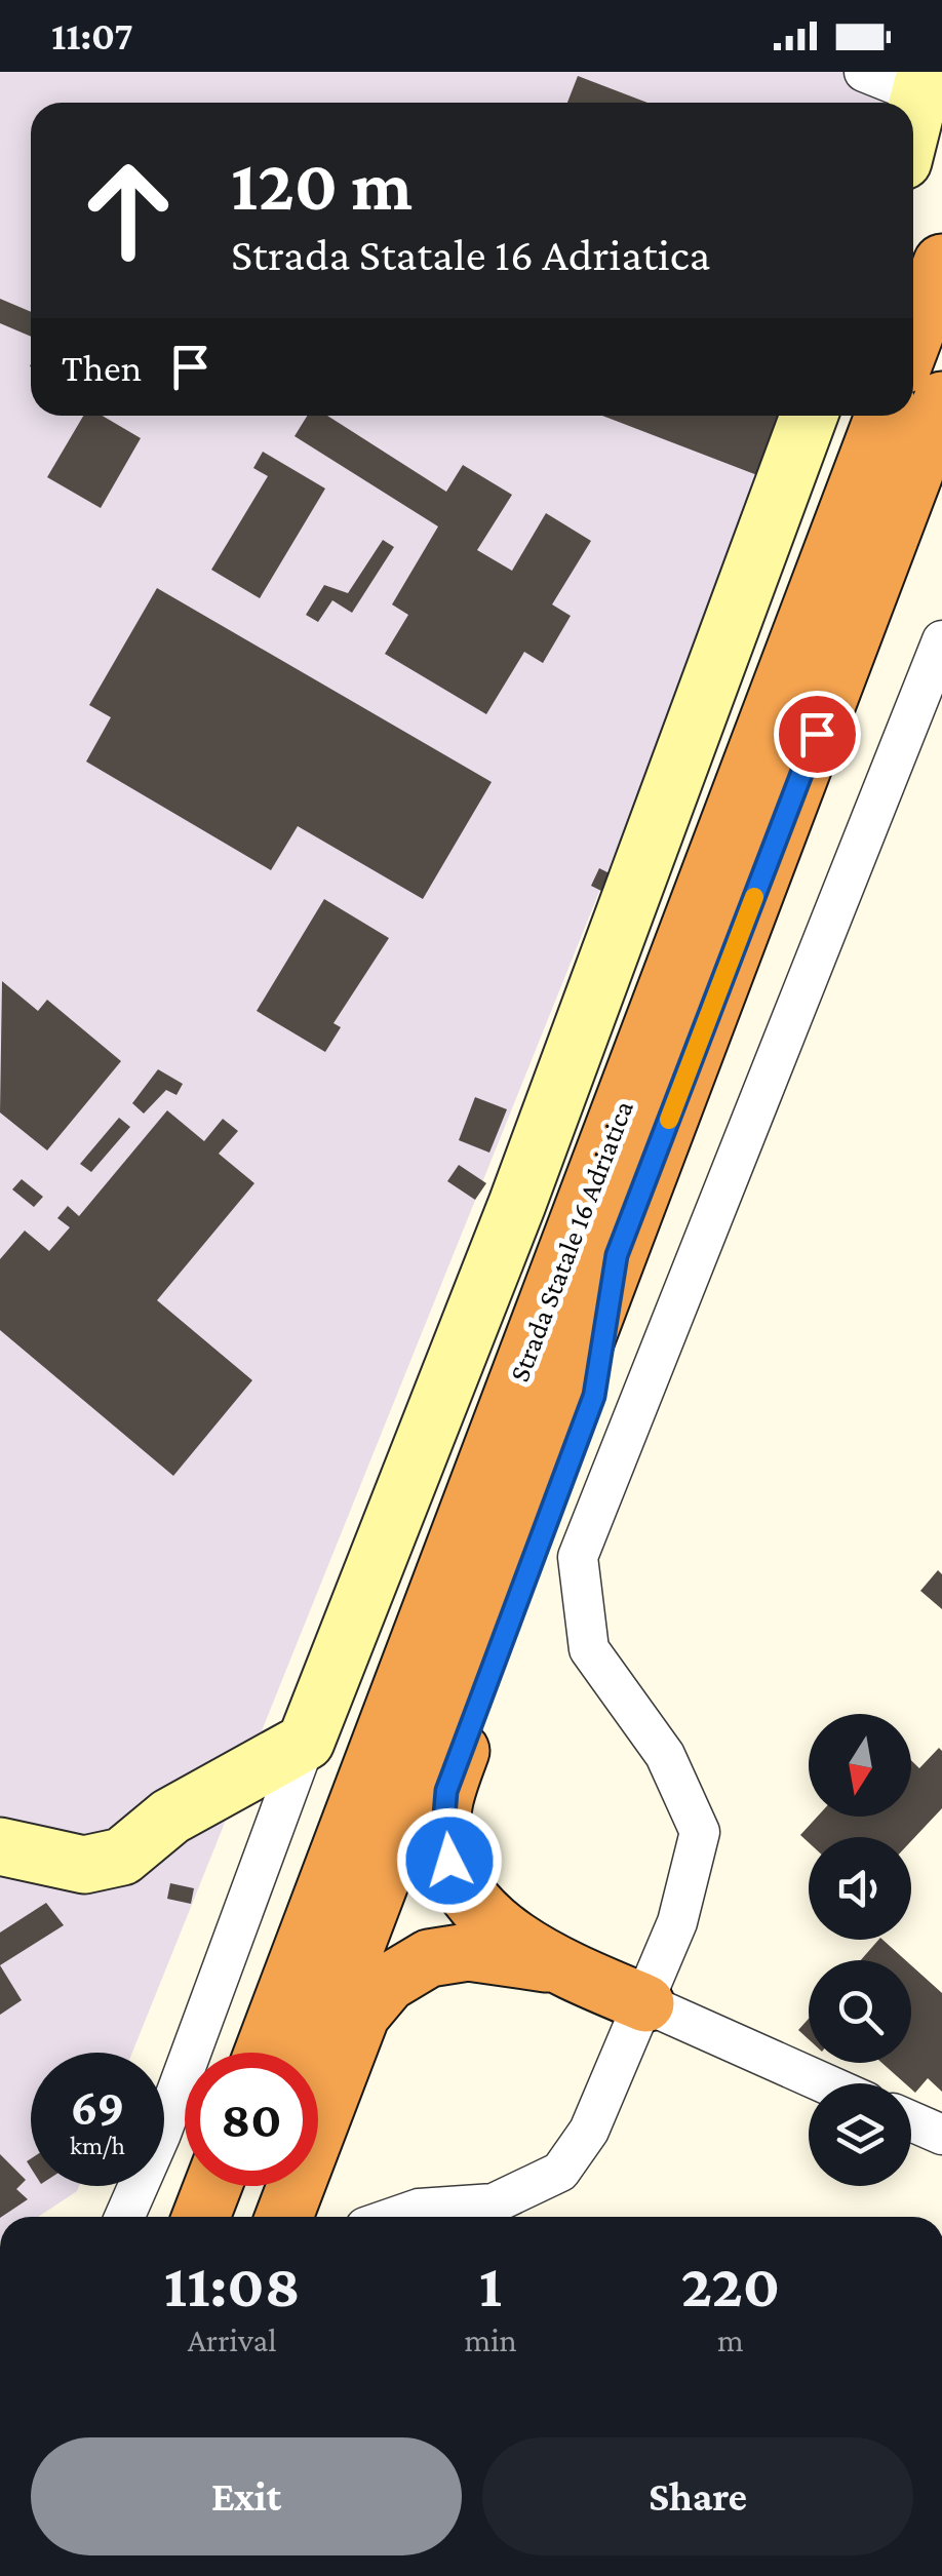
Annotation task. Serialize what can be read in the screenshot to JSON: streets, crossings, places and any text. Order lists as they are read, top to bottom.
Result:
{
  "streets": {
    "highway": ["Strada Statale 16 Adriatica"]
  },
  "north": "bottom",
  "page": {
    "status": "11:07",
    "turn": ["120 m", "Strada Statale 16 Adriatica"],
    "then": "Then",
    "speed": "69 km/h",
    "limit": "80",
    "eta": [
      "11:08",
      "Arrival",
      "1",
      "min",
      "220",
      "m"
    ],
    "buttons": ["Exit", "Share"]
  }
}
